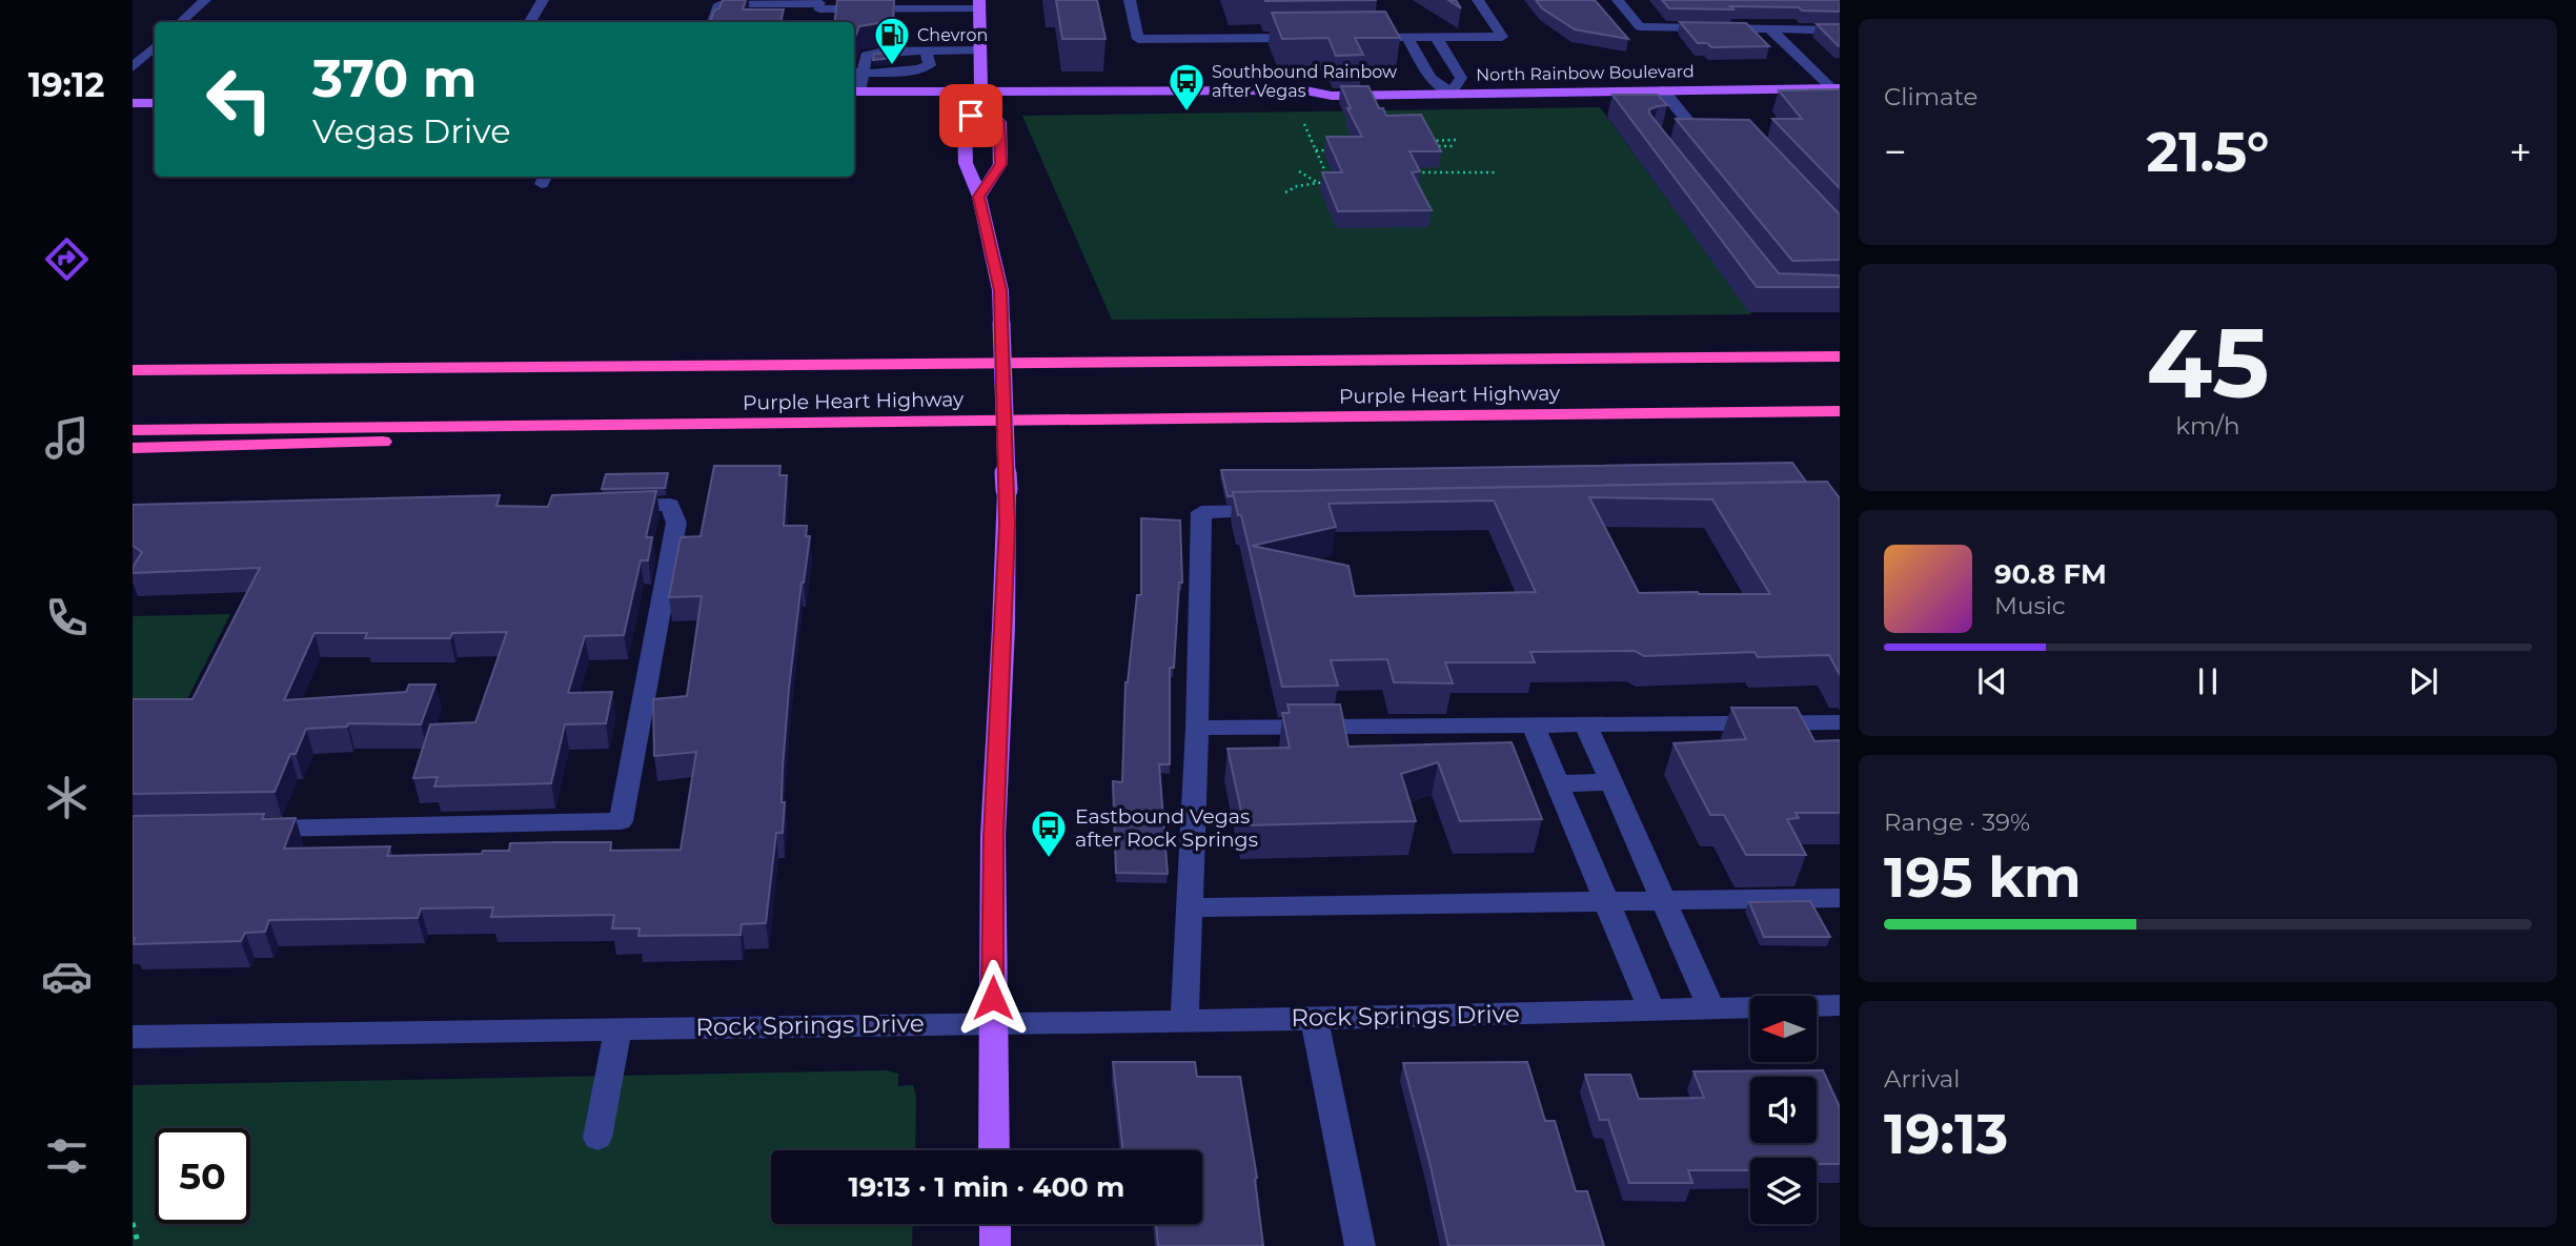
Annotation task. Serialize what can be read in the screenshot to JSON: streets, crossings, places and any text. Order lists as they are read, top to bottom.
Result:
{
  "streets": {
    "highway": ["Purple Heart Highway"],
    "main road": ["North Rainbow Boulevard"],
    "street": ["Rock Springs Drive"]
  },
  "places": {
    "fuel station": ["Chevron"],
    "bus stop": ["Southbound Rainbow after Vegas", "Eastbound Vegas after Rock Springs"]
  },
  "north": "left",
  "page": {
    "tabs": "19:12",
    "tile": [
      "Climate",
      ["45", "km/h"],
      ["Range · 39%", "195 km"],
      ["Arrival", "19:13"]
    ],
    "turn": ["370 m", "Vegas Drive"],
    "heat": ["−", "21.5°", "+"],
    "song": ["90.8 FM", "Music"],
    "limit": "50",
    "trip": "19:13 · 1 min · 400 m"
  }
}
